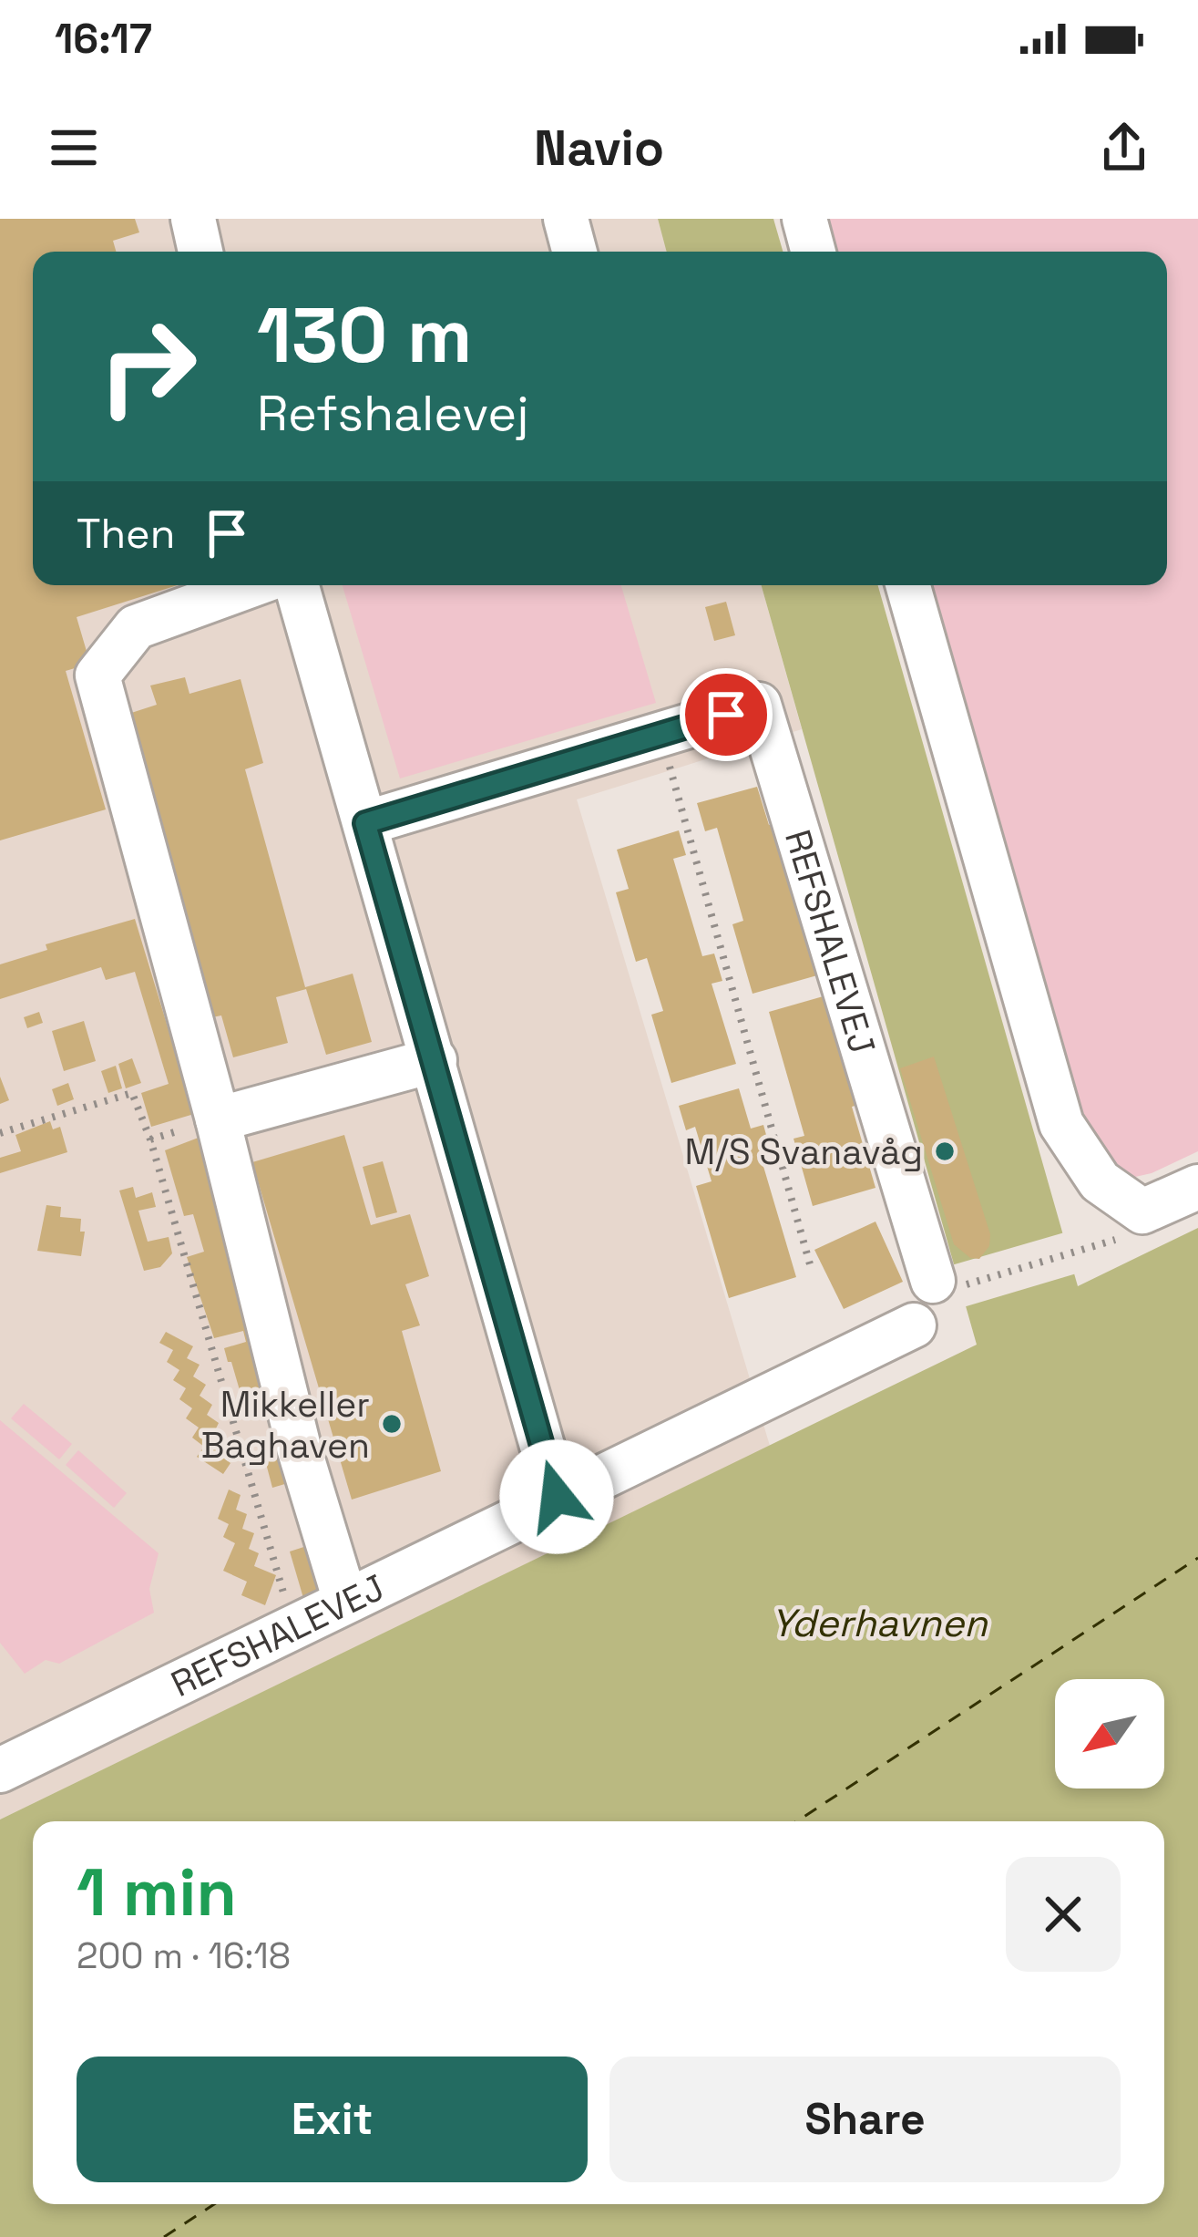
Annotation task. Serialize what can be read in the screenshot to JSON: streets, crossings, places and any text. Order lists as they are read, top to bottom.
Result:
{
  "streets": {
    "lane": ["REFSHALEVEJ"]
  },
  "water": ["Yderhavnen"],
  "places": ["M/S Svanavåg", "Mikkeller Baghaven"],
  "north": "bottom left",
  "page": {
    "status": "16:17",
    "header": "Navio",
    "turn": ["130 m", "Refshalevej"],
    "then": "Then",
    "heading": ["1 min", "200 m · 16:18"],
    "buttons": ["Exit", "Share"]
  }
}
